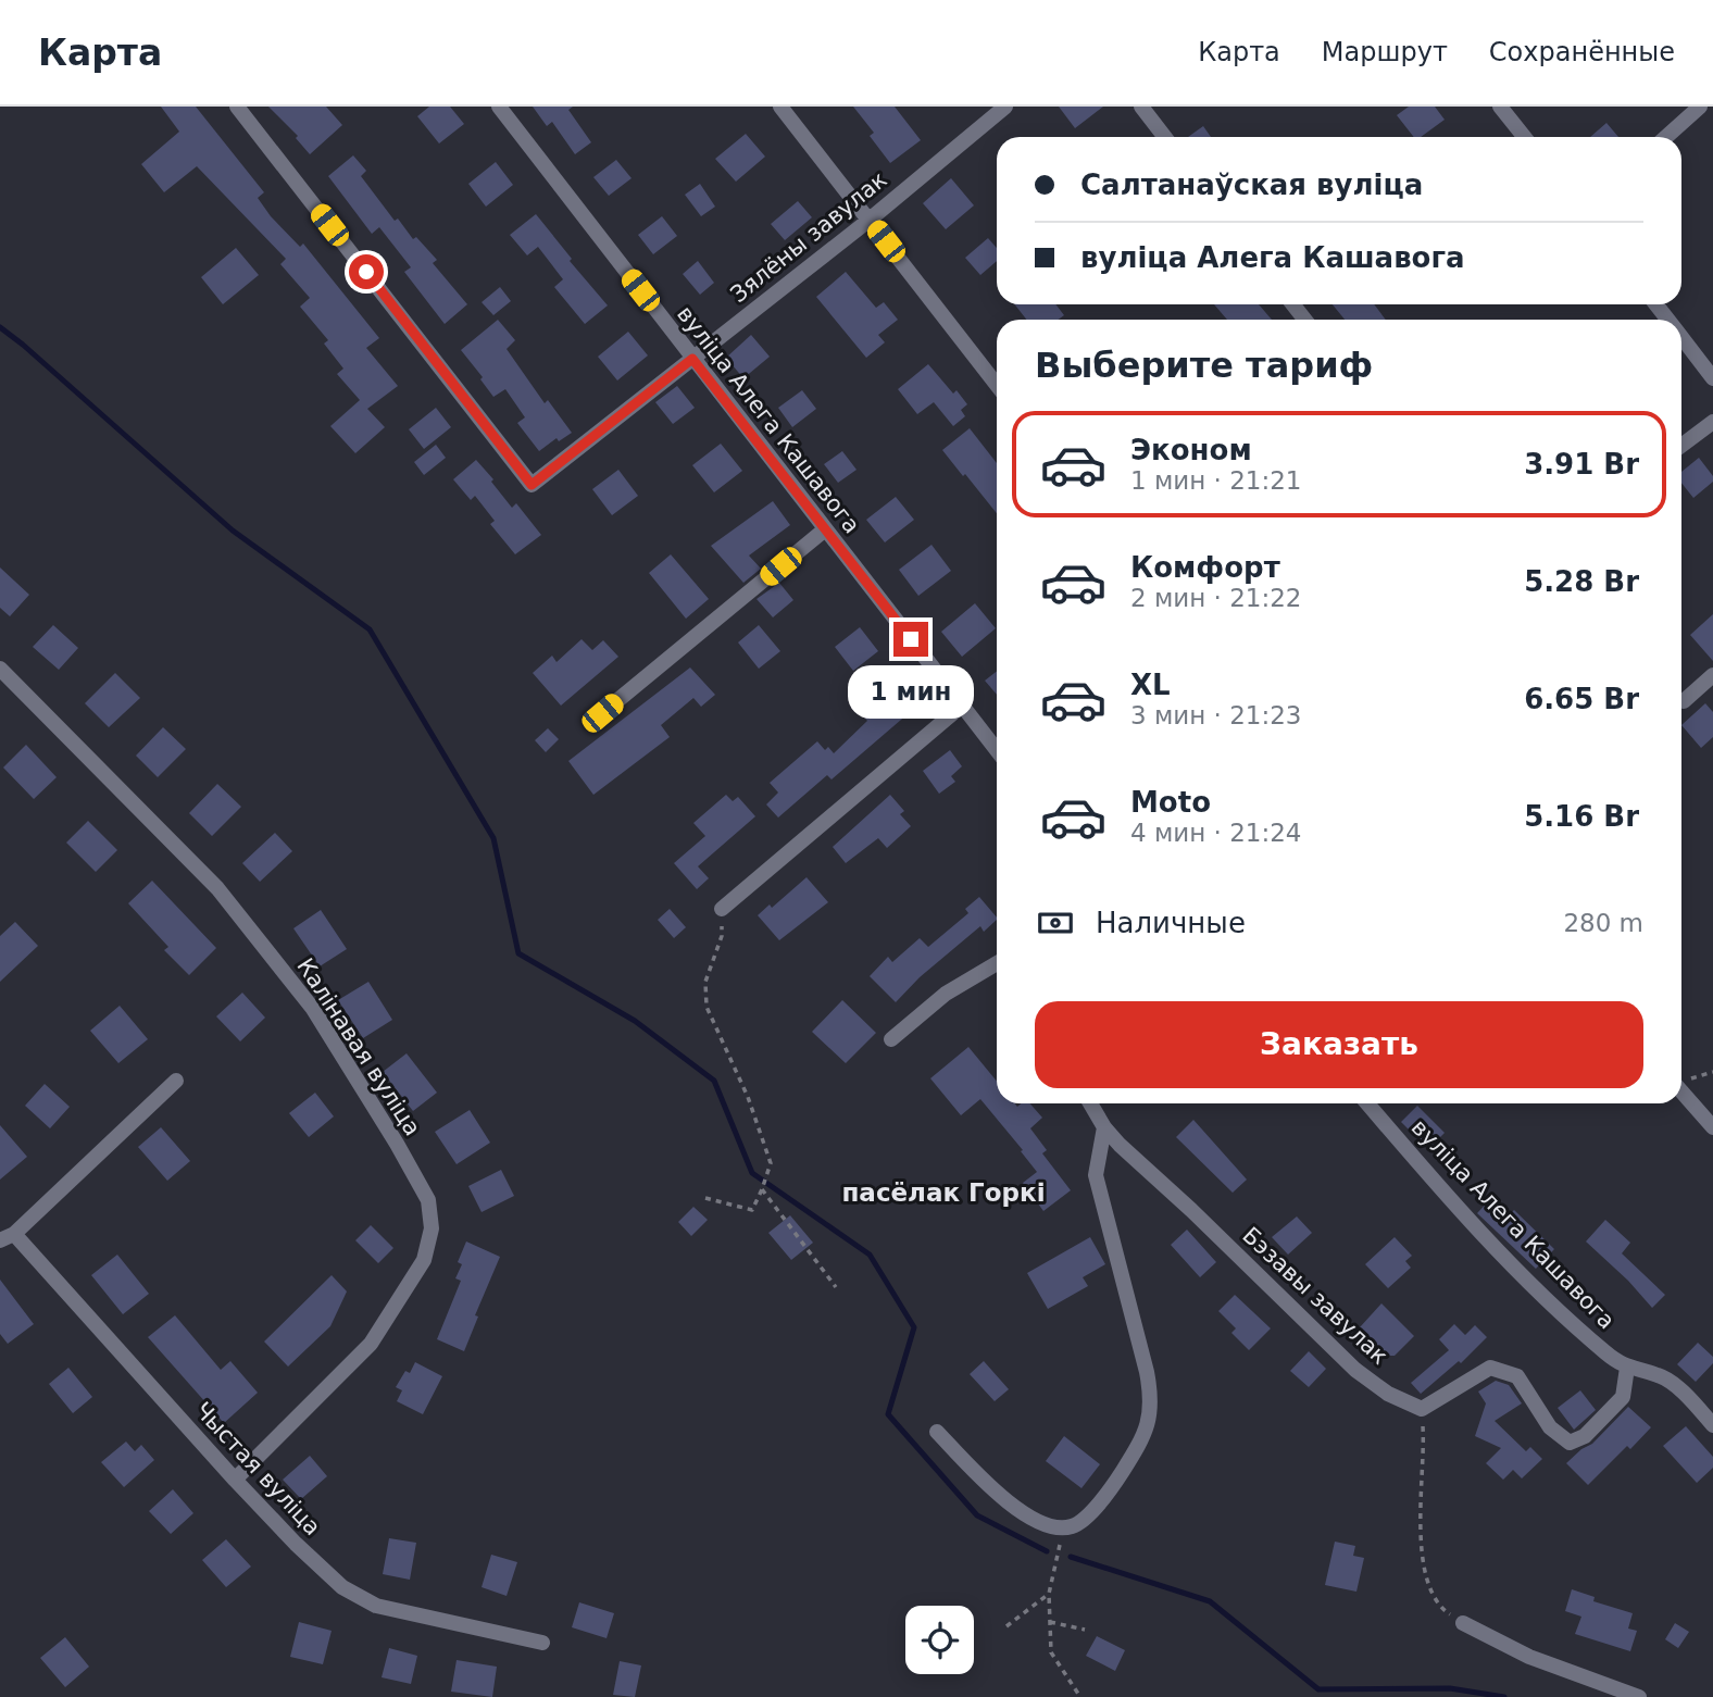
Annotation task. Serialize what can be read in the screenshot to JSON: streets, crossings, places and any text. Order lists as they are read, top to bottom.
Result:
{
  "streets": {
    "street": [
      "Зялёны завулак",
      "вуліца Алега Кашавога",
      "Калінавая вуліца",
      "Бэзавы завулак",
      "Чыстая вуліца"
    ]
  },
  "crossings": [
    ["Зялёны завулак", "вуліца Алега Кашавога"],
    ["вуліца Алега Кашавога", "Бэзавы завулак"],
    ["Калінавая вуліца", "Чыстая вуліца"]
  ],
  "districts": ["пасёлак Горкі"],
  "page": {
    "header": "Карта",
    "nav": ["Карта", "Маршрут", "Сохранённые"],
    "banner": ["Салтанаўская вуліца", "вуліца Алега Кашавога"],
    "heading": "Выберите тариф",
    "list": [
      {
        "name": "Эконом",
        "note": "1 мин · 21:21",
        "value": "3.91 Br"
      },
      {
        "name": "Комфорт",
        "note": "2 мин · 21:22",
        "value": "5.28 Br"
      },
      {
        "name": "XL",
        "note": "3 мин · 21:23",
        "value": "6.65 Br"
      },
      {
        "name": "Moto",
        "note": "4 мин · 21:24",
        "value": "5.16 Br"
      }
    ],
    "bubble": "1 мин",
    "pay": ["Наличные", "280 m"],
    "buttons": "Заказать"
  }
}
